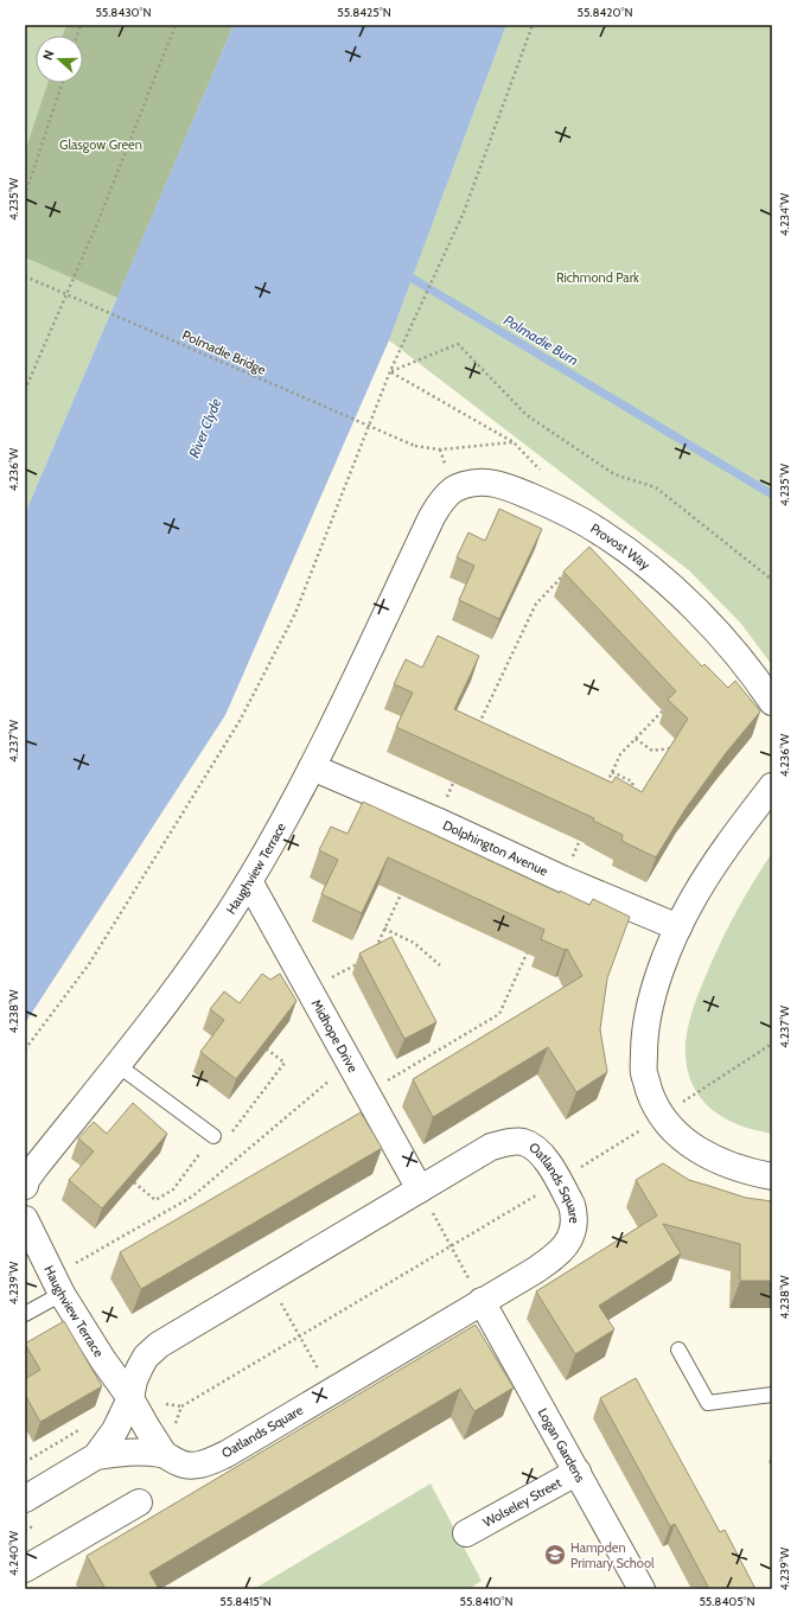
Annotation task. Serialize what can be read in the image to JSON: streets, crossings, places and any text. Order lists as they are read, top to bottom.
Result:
{
  "streets": {
    "street": [
      "Provost Way",
      "Dolphington Avenue",
      "Haughview Terrace",
      "Midhope Drive",
      "Oatlands Square",
      "Logan Gardens",
      "Wolseley Street"
    ],
    "path": ["Polmadie Bridge"]
  },
  "crossings": [
    ["Provost Way", "Haughview Terrace"],
    ["Dolphington Avenue", "Haughview Terrace"],
    ["Haughview Terrace", "Midhope Drive"],
    ["Haughview Terrace", "Oatlands Square"],
    ["Midhope Drive", "Oatlands Square"],
    ["Oatlands Square", "Logan Gardens"],
    ["Logan Gardens", "Wolseley Street"]
  ],
  "water": ["Polmadie Burn", "River Clyde"],
  "parks": ["Glasgow Green", "Richmond Park"],
  "places": {
    "school or university": ["Hampden Primary School"]
  },
  "north": "left",
  "coordinates": [
    "55.8430°N",
    "55.8425°N",
    "55.8420°N",
    "4.235°W",
    "4.234°W",
    "4.236°W",
    "4.237°W",
    "4.238°W",
    "4.239°W",
    "4.240°W",
    "55.8415°N",
    "55.8410°N",
    "55.8405°N"
  ]
}
